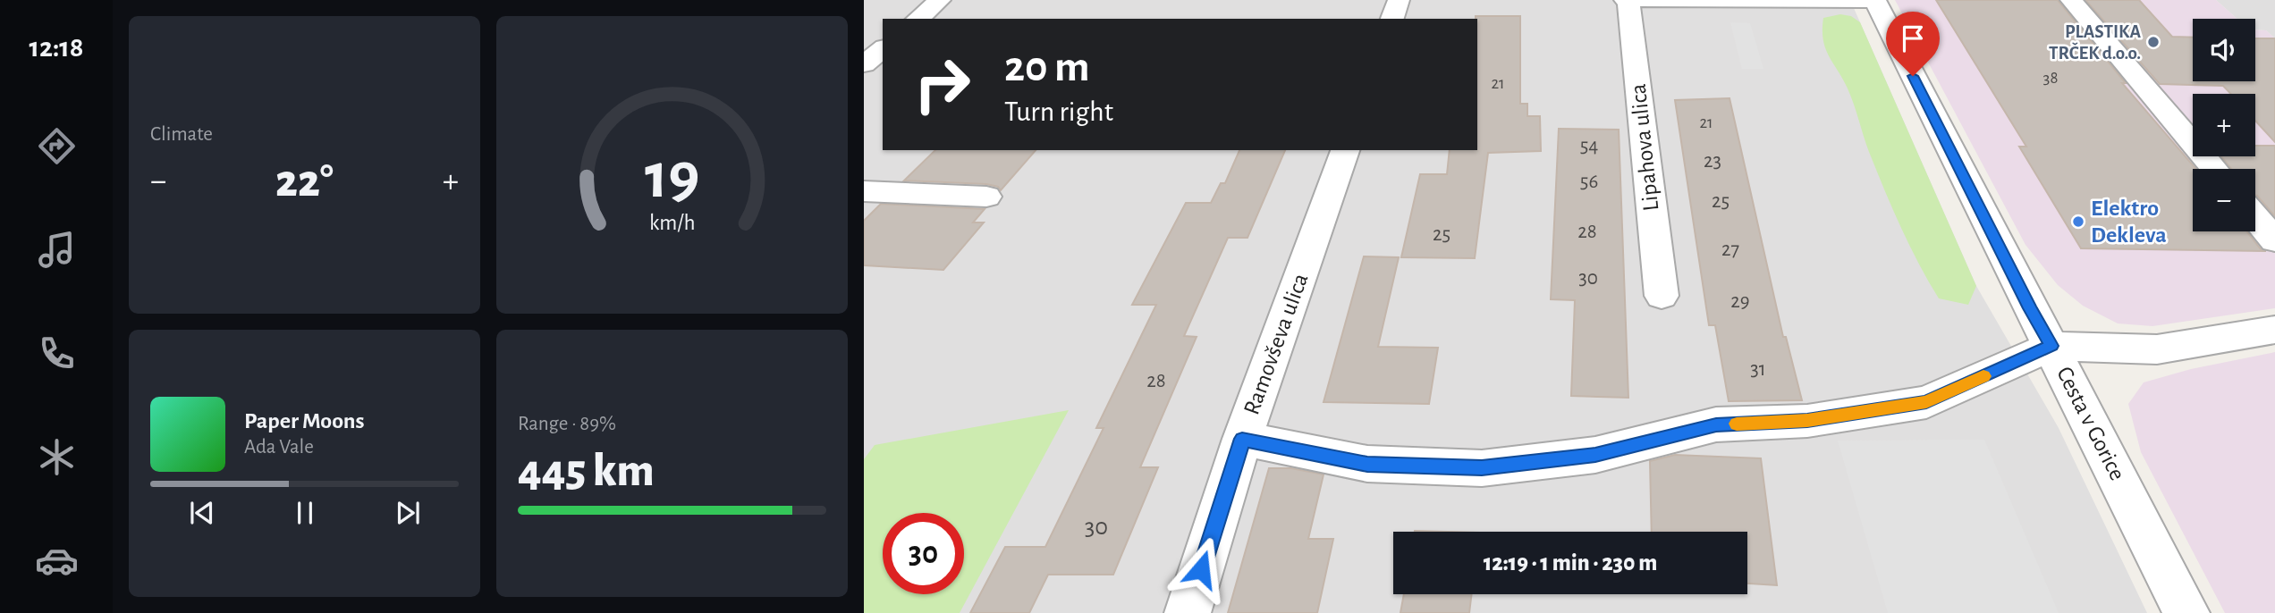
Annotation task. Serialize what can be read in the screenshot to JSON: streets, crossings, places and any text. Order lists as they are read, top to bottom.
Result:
{
  "streets": {
    "street": ["Lipahova ulica", "Ramovševa ulica", "Cesta v Gorice"]
  },
  "places": ["PLASTIKA TRČEK d.o.o.", "Elektro Dekleva"],
  "house_numbers": [
    "38",
    "21",
    "21",
    "54",
    "23",
    "56",
    "25",
    "28",
    "25",
    "27",
    "30",
    "29",
    "31",
    "28",
    "30"
  ],
  "page": {
    "tabs": "12:18",
    "tile": [
      "Climate",
      ["Range · 89%", "445 km"]
    ],
    "map_buttons": ["+", "−"],
    "turn": ["20 m", "Turn right"],
    "heat": ["−", "22°", "+"],
    "song": ["Paper Moons", "Ada Vale"],
    "limit": "30",
    "trip": "12:19 · 1 min · 230 m",
    "gauge": ["19", "km/h"]
  }
}
